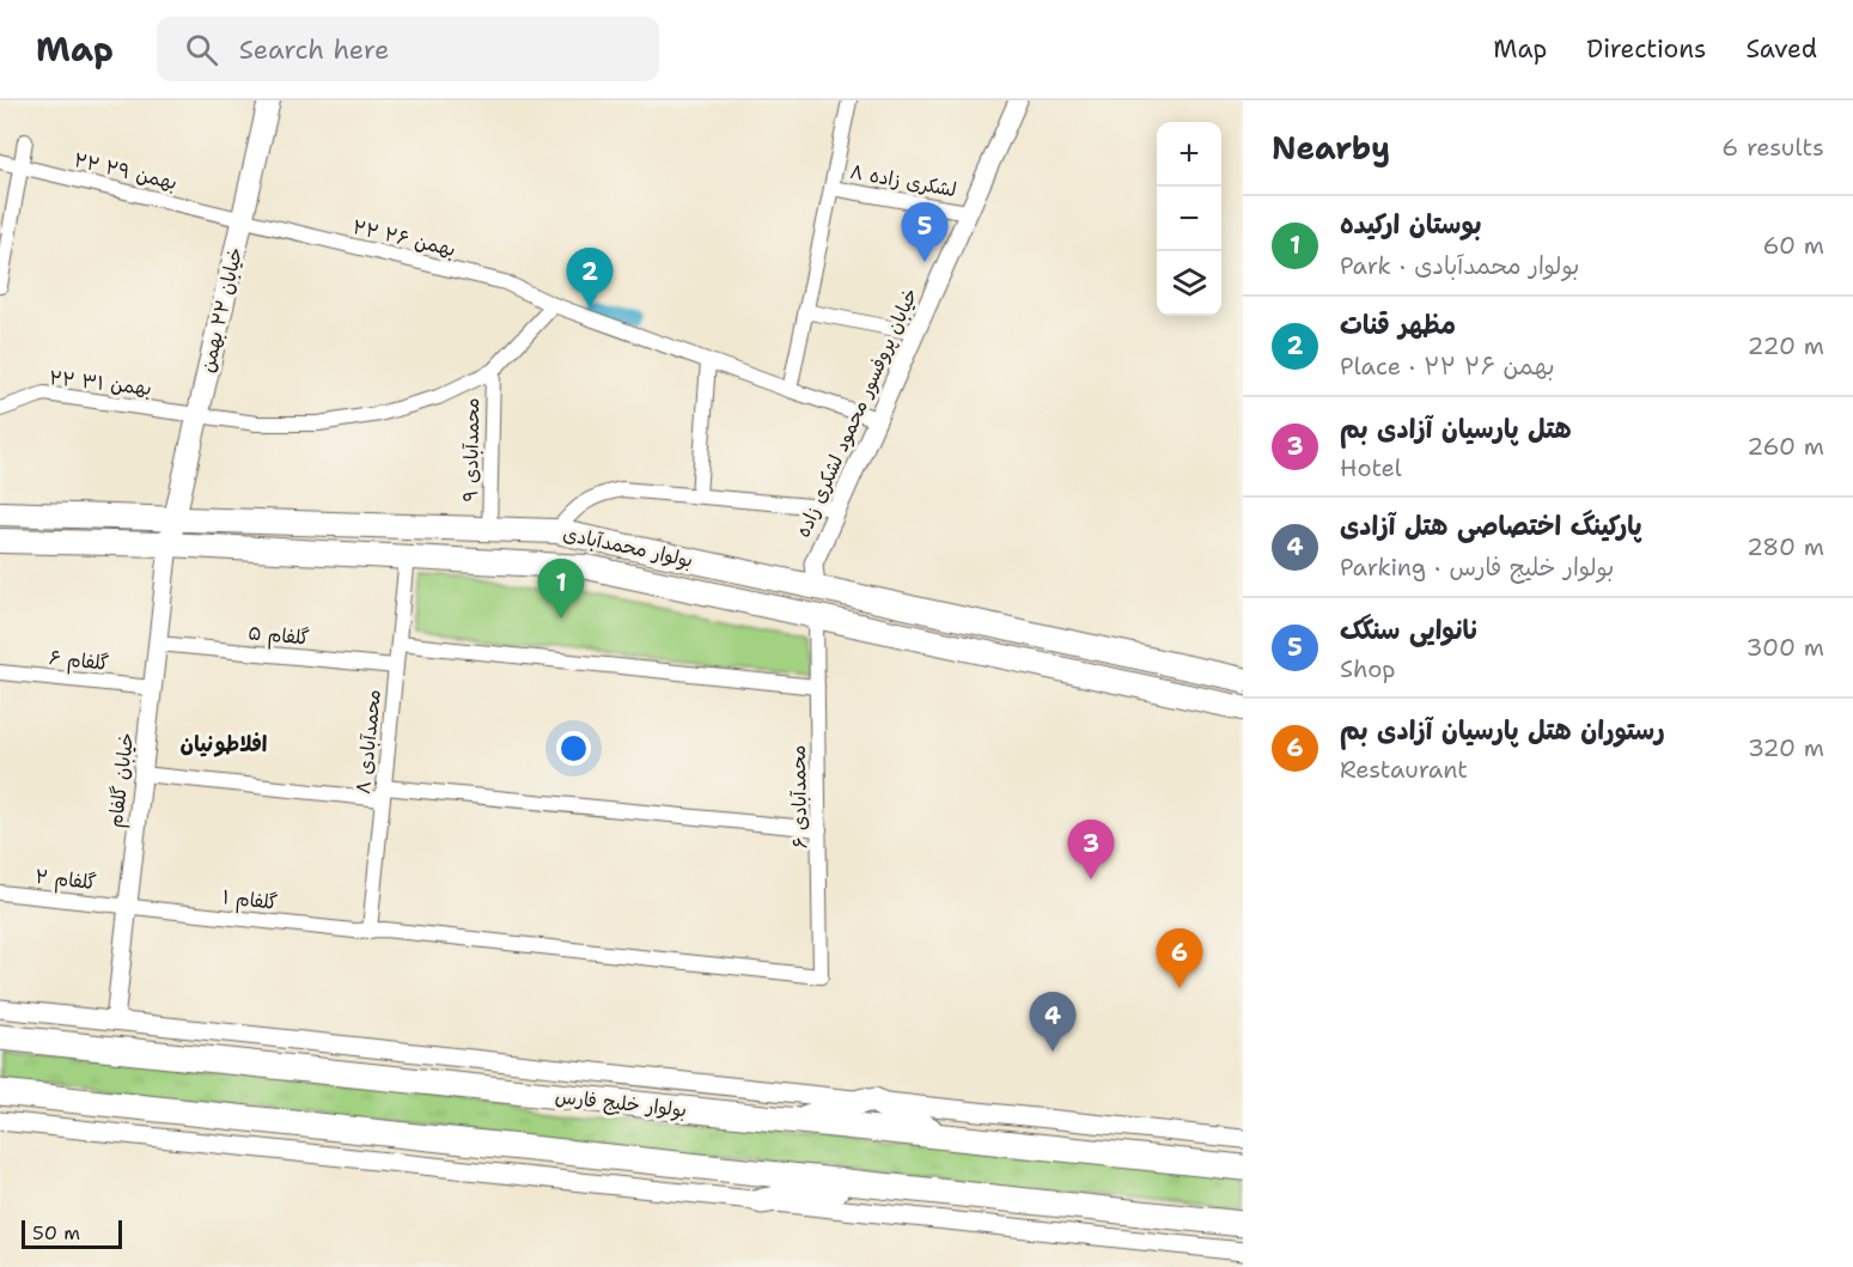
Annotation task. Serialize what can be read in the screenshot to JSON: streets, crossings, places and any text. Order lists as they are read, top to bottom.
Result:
{
  "streets": {
    "highway": ["بولوار خلیج فارس"],
    "main road": ["خیابان ۲۲ بهمن", "بولوار محمدآبادی"],
    "street": [
      "۲۲ بهمن ۲۹",
      "لشکری زاده ٨",
      "۲۲ بهمن ۲۶",
      "۲۲ بهمن ۳۱",
      "خیابان پروفسور محمود لشکری زاده",
      "محمدآبادی ۹",
      "گلفام ۵",
      "گلفام ۶",
      "محمدآبادی ۸",
      "خیابان گلفام",
      "محمدآبادی ۶",
      "گلفام ۲",
      "گلفام ۱"
    ]
  },
  "crossings": [
    ["۲۲ بهمن ۲۹", "۲۲ بهمن ۲۶"],
    ["۲۲ بهمن ۲۹", "خیابان ۲۲ بهمن"],
    ["لشکری زاده ٨", "خیابان پروفسور محمود لشکری زاده"],
    ["۲۲ بهمن ۲۶", "خیابان ۲۲ بهمن"],
    ["۲۲ بهمن ۲۶", "خیابان پروفسور محمود لشکری زاده"],
    ["خیابان ۲۲ بهمن", "۲۲ بهمن ۳۱"],
    ["خیابان ۲۲ بهمن", "بولوار محمدآبادی"],
    ["خیابان ۲۲ بهمن", "خیابان گلفام"],
    ["۲۲ بهمن ۳۱", "محمدآبادی ۹"],
    ["خیابان پروفسور محمود لشکری زاده", "بولوار محمدآبادی"],
    ["محمدآبادی ۹", "بولوار محمدآبادی"],
    ["بولوار محمدآبادی", "محمدآبادی ۸"],
    ["بولوار محمدآبادی", "خیابان گلفام"],
    ["بولوار محمدآبادی", "محمدآبادی ۶"],
    ["گلفام ۵", "محمدآبادی ۸"],
    ["گلفام ۵", "خیابان گلفام"],
    ["گلفام ۶", "خیابان گلفام"],
    ["محمدآبادی ۸", "گلفام ۱"],
    ["خیابان گلفام", "گلفام ۲"],
    ["خیابان گلفام", "گلفام ۱"],
    ["محمدآبادی ۶", "گلفام ۱"],
    ["گلفام ۲", "گلفام ۱"]
  ],
  "districts": ["افلاطونیان"],
  "scale_bar": "50 m",
  "page": {
    "header": "Map",
    "search": "Search here",
    "nav": ["Map", "Directions", "Saved"],
    "heading": ["Nearby", "6 results"],
    "map_buttons": ["+", "−"],
    "list": [
      {
        "mark": "1",
        "name": "بوستان ارکیده",
        "note": "Park · بولوار محمدآبادی",
        "value": "60 m"
      },
      {
        "mark": "2",
        "name": "مظهر قنات",
        "note": "Place · ۲۲ بهمن ۲۶",
        "value": "220 m"
      },
      {
        "mark": "3",
        "name": "هتل پارسیان آزادی بم",
        "note": "Hotel",
        "value": "260 m"
      },
      {
        "mark": "4",
        "name": "پارکینگ اختصاصی هتل آزادی",
        "note": "Parking · بولوار خلیج فارس",
        "value": "280 m"
      },
      {
        "mark": "5",
        "name": "نانوایی سنگک",
        "note": "Shop",
        "value": "300 m"
      },
      {
        "mark": "6",
        "name": "رستوران هتل پارسیان آزادی بم",
        "note": "Restaurant",
        "value": "320 m"
      }
    ],
    "pins": [
      "5",
      "2",
      "1",
      "3",
      "6",
      "4"
    ],
    "scale": "50 m"
  }
}
